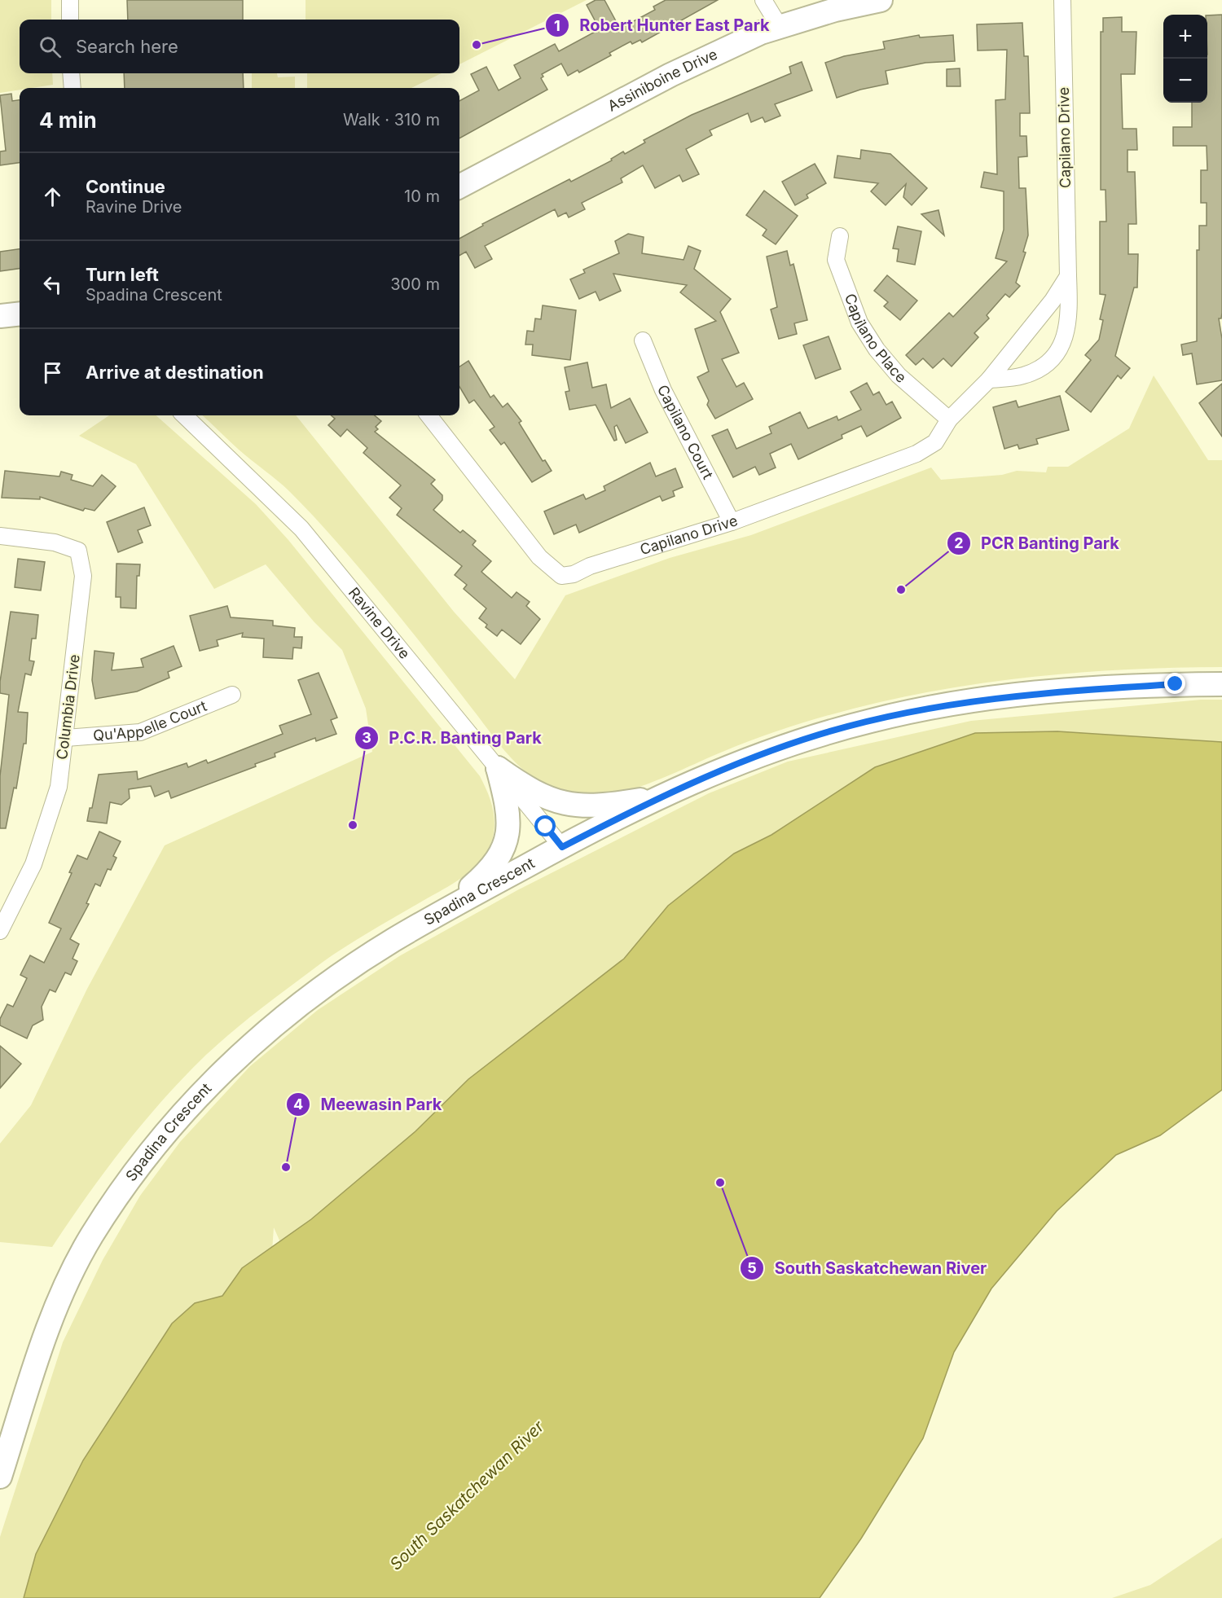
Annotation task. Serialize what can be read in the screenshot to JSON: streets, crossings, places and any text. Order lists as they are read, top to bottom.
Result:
{
  "streets": {
    "street": [
      "Assiniboine Drive",
      "Capilano Drive",
      "Capilano Place",
      "Capilano Court",
      "Ravine Drive",
      "Columbia Drive",
      "Qu'Appelle Court",
      "Spadina Crescent"
    ]
  },
  "crossings": [
    ["Capilano Drive", "Capilano Place"],
    ["Capilano Drive", "Capilano Court"],
    ["Ravine Drive", "Spadina Crescent"],
    ["Columbia Drive", "Qu'Appelle Court"]
  ],
  "water": ["South Saskatchewan River"],
  "places": [
    "Robert Hunter East Park",
    "PCR Banting Park",
    "P.C.R. Banting Park",
    "Meewasin Park",
    "South Saskatchewan River"
  ],
  "page": {
    "map_buttons": ["+", "−"],
    "search": "Search here",
    "heading": ["4 min", "Walk · 310 m"],
    "list": [
      ["Continue", "Ravine Drive", "10 m"],
      ["Turn left", "Spadina Crescent", "300 m"],
      "Arrive at destination"
    ]
  }
}
